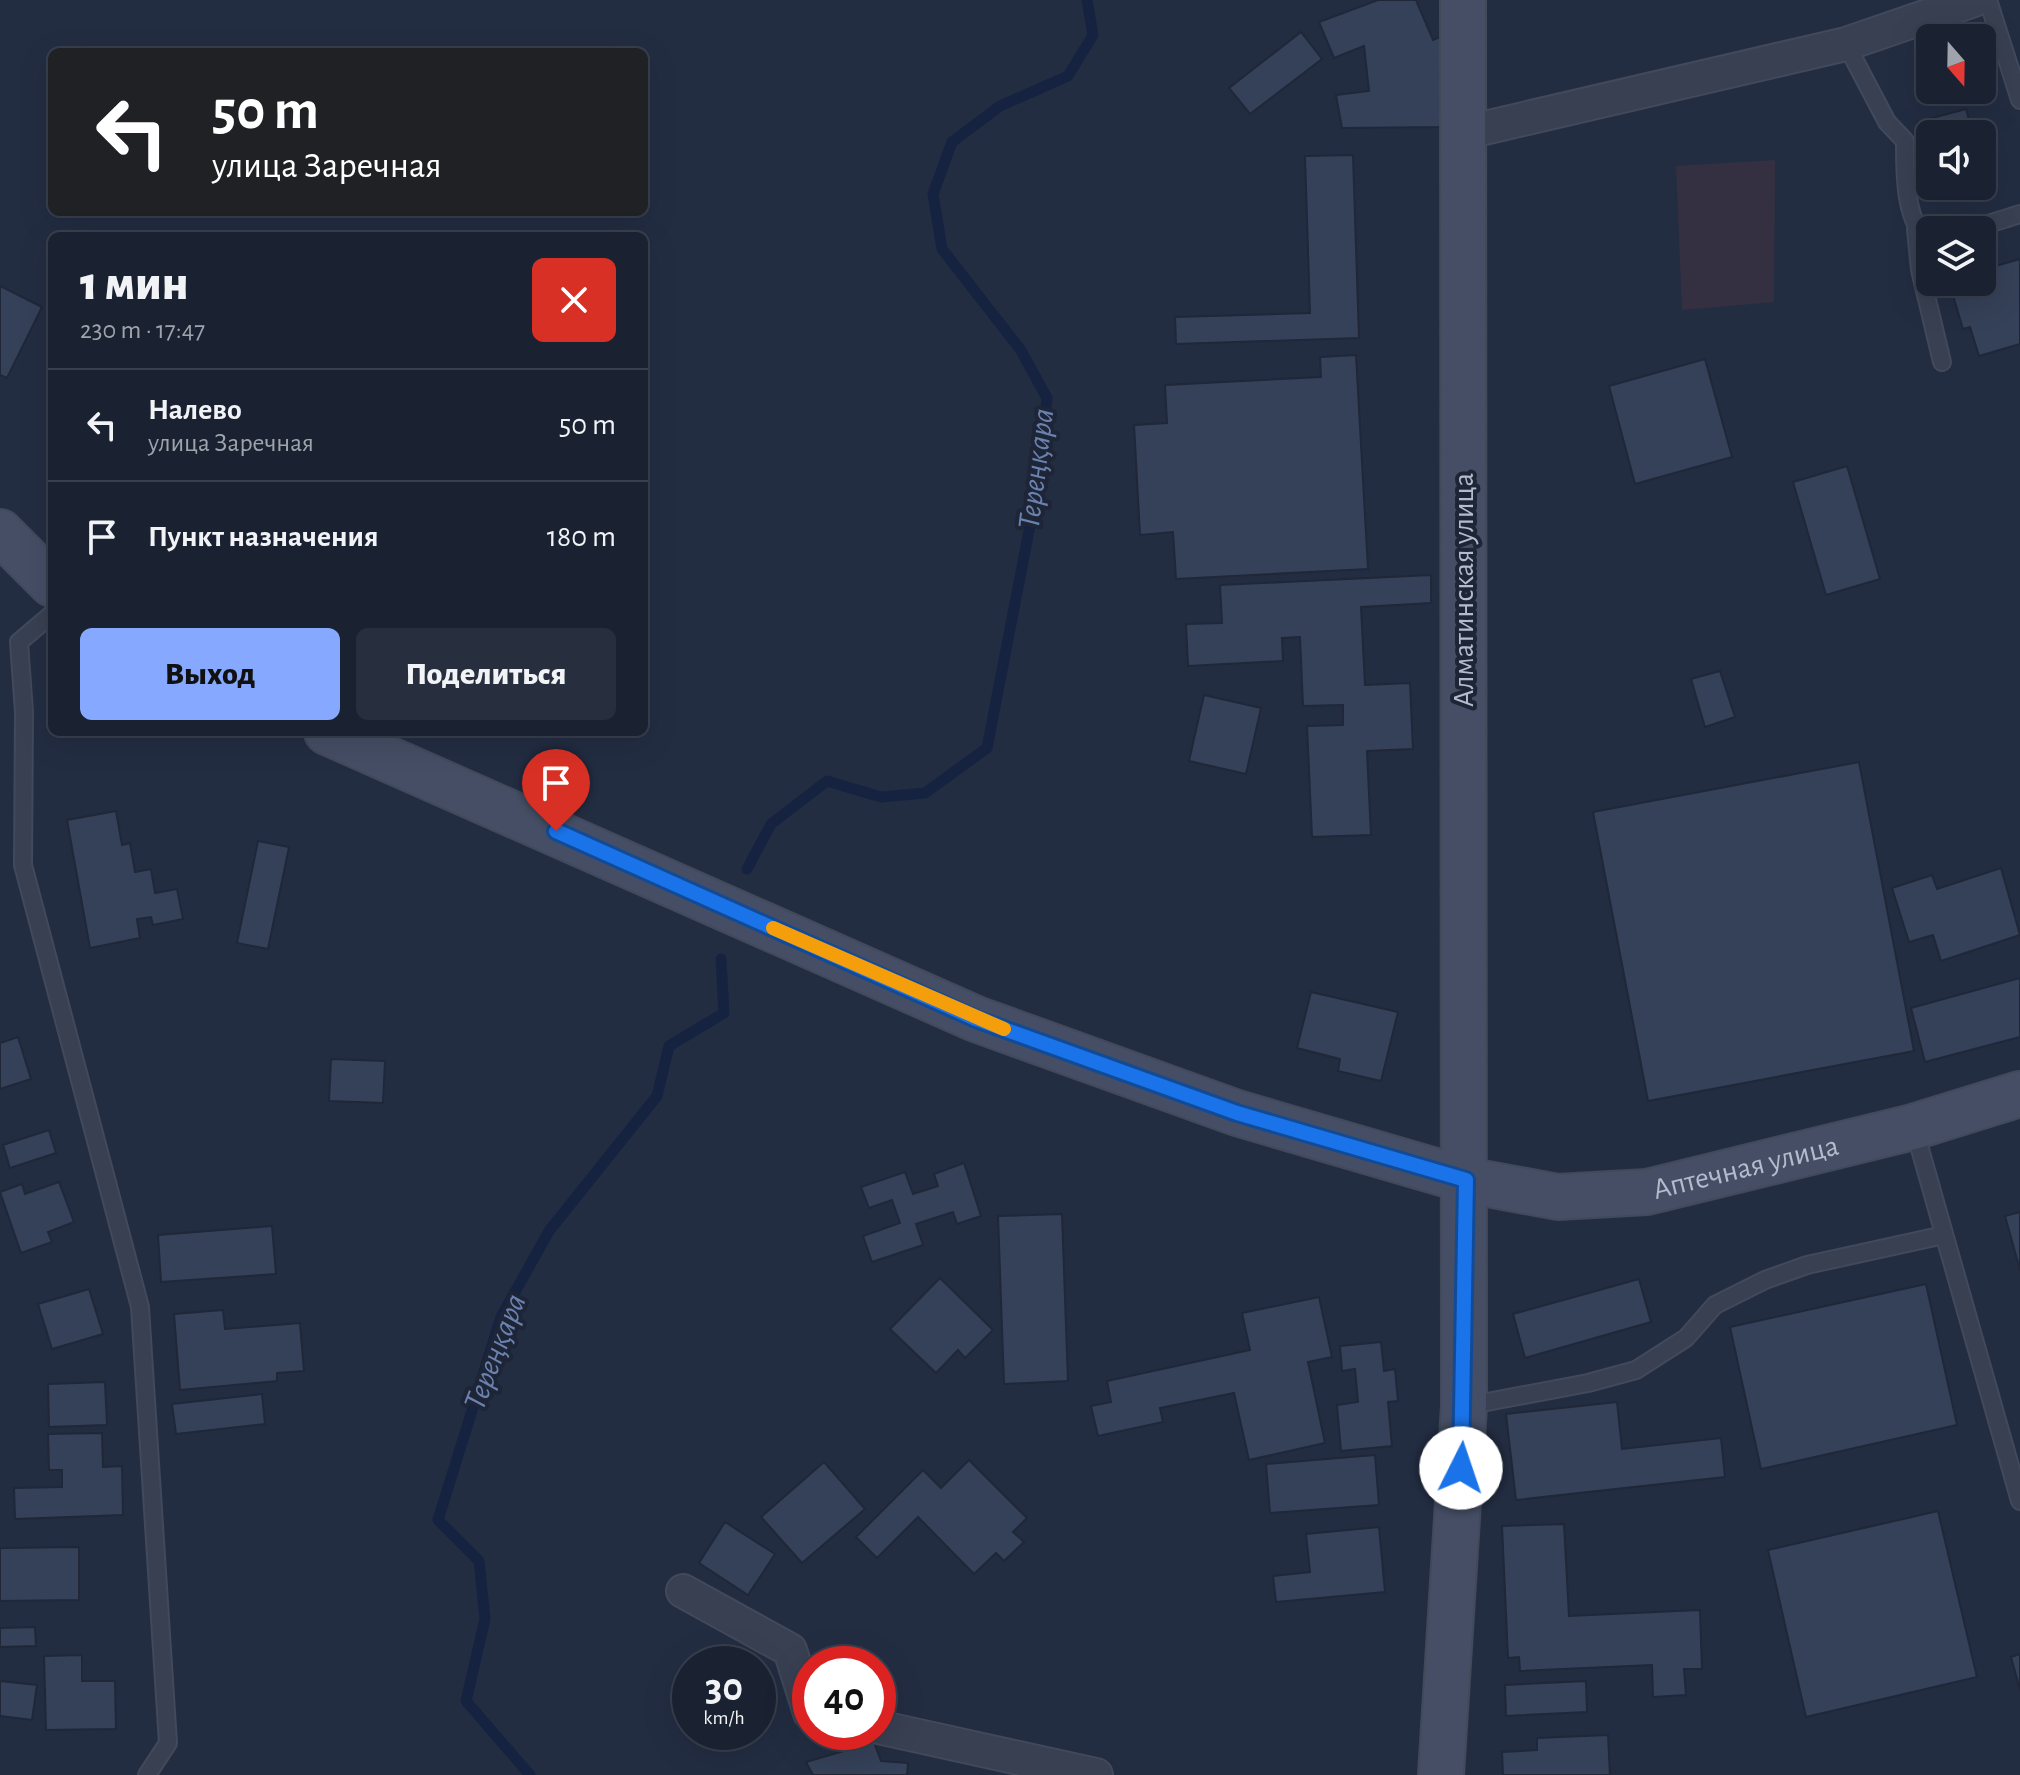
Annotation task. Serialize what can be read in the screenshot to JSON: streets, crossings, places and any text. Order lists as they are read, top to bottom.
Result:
{
  "streets": {
    "street": ["Алматинская улица", "Аптечная улица"]
  },
  "crossings": [
    ["Алматинская улица", "Аптечная улица"]
  ],
  "water": ["Тереңқара"],
  "north": "bottom",
  "page": {
    "turn": ["50 m", "улица Заречная"],
    "heading": ["1 мин", "230 m · 17:47"],
    "list": [
      {
        "name": "Налево",
        "note": "улица Заречная",
        "value": "50 m"
      },
      {
        "name": "Пункт назначения",
        "value": "180 m"
      }
    ],
    "buttons": ["Выход", "Поделиться"],
    "speed": "30 km/h",
    "limit": "40"
  }
}
